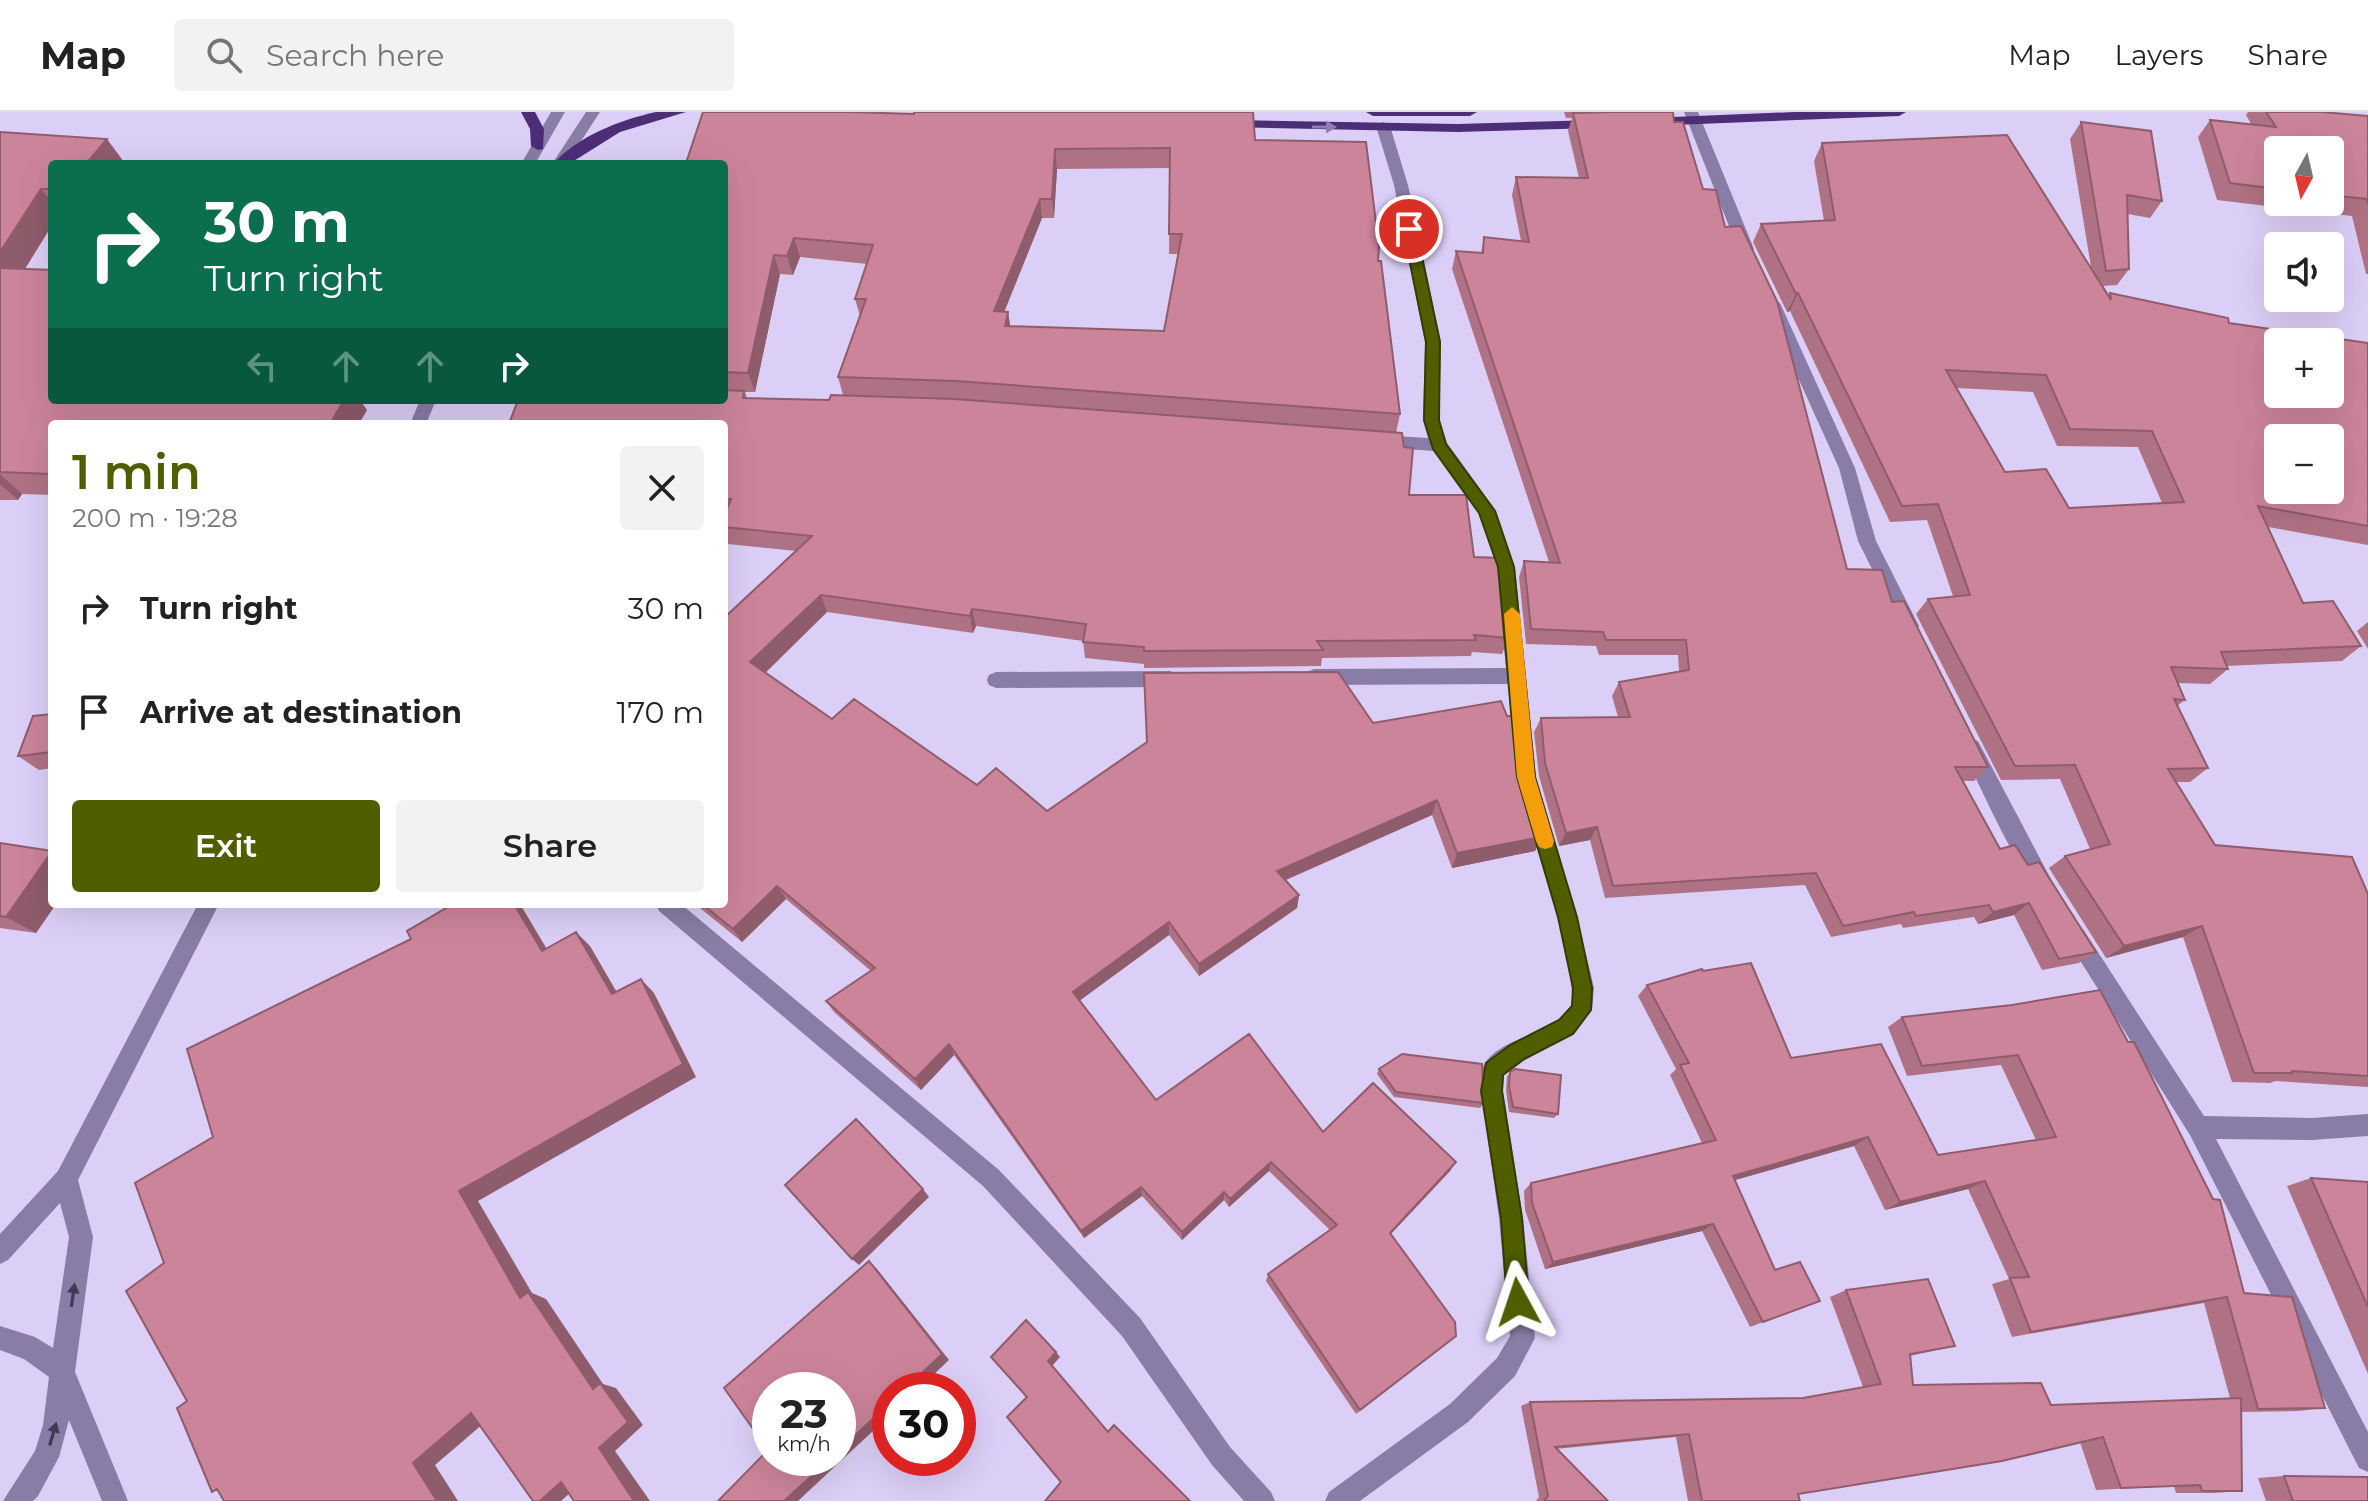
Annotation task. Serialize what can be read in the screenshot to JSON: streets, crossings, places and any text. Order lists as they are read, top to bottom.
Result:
{
  "north": "bottom",
  "page": {
    "header": "Map",
    "search": "Search here",
    "nav": ["Map", "Layers", "Share"],
    "map_buttons": ["+", "−"],
    "turn": ["30 m", "Turn right"],
    "heading": ["1 min", "200 m · 19:28"],
    "list": [
      {
        "name": "Turn right",
        "value": "30 m"
      },
      {
        "name": "Arrive at destination",
        "value": "170 m"
      }
    ],
    "buttons": ["Exit", "Share"],
    "speed": "23 km/h",
    "limit": "30"
  }
}
